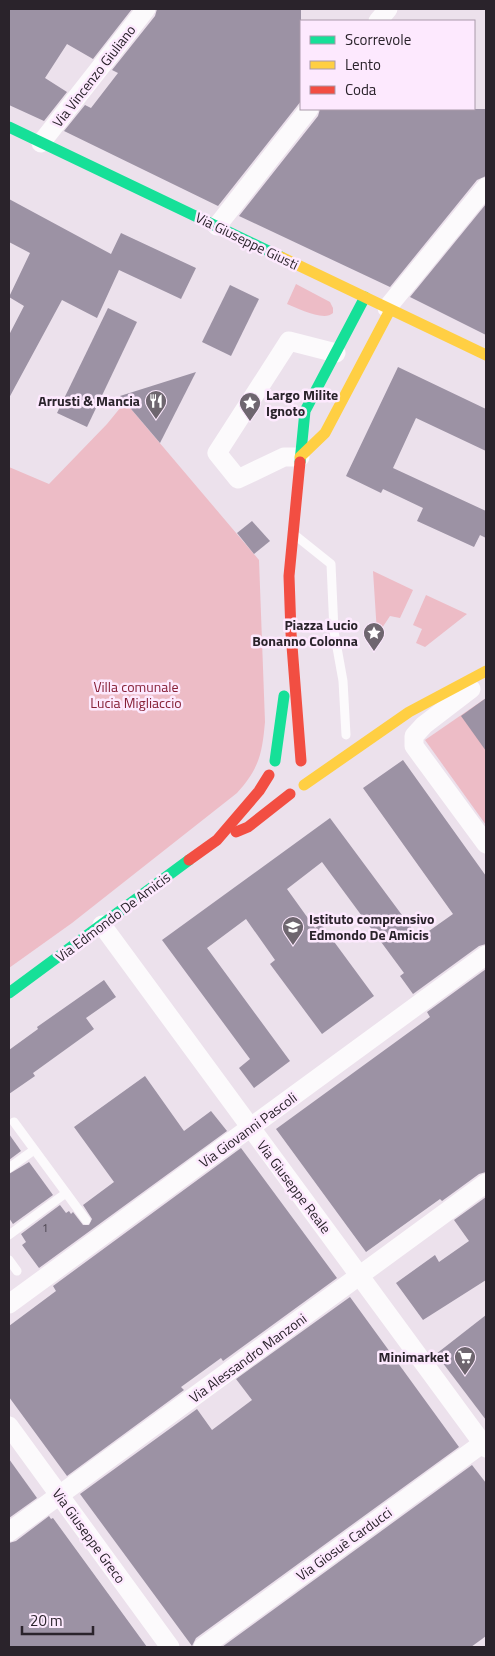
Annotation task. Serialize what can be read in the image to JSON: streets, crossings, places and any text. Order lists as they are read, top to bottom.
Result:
{
  "streets": {
    "street": [
      "Via Vincenzo Giuliano",
      "Via Giuseppe Giusti",
      "Via Edmondo De Amicis",
      "Via Giovanni Pascoli",
      "Via Giuseppe Reale",
      "Via Alessandro Manzoni",
      "Via Giuseppe Greco",
      "Via Giosuè Carducci"
    ]
  },
  "crossings": [
    ["Via Vincenzo Giuliano", "Via Giuseppe Giusti"],
    ["Via Edmondo De Amicis", "Via Giuseppe Reale"],
    ["Via Giovanni Pascoli", "Via Giuseppe Reale"],
    ["Via Giuseppe Reale", "Via Alessandro Manzoni"],
    ["Via Giuseppe Reale", "Via Giosuè Carducci"],
    ["Via Alessandro Manzoni", "Via Giuseppe Greco"]
  ],
  "parks": ["Villa comunale Lucia Migliaccio"],
  "places": {
    "restaurant": ["Arrusti & Mancia"],
    "place": ["Largo Milite Ignoto", "Piazza Lucio Bonanno Colonna"],
    "school or university": ["Istituto comprensivo Edmondo De Amicis"],
    "supermarket": ["Minimarket"]
  },
  "house_numbers": ["1"],
  "legend": ["Scorrevole", "Lento", "Coda"],
  "scale_bar": "20 m"
}
